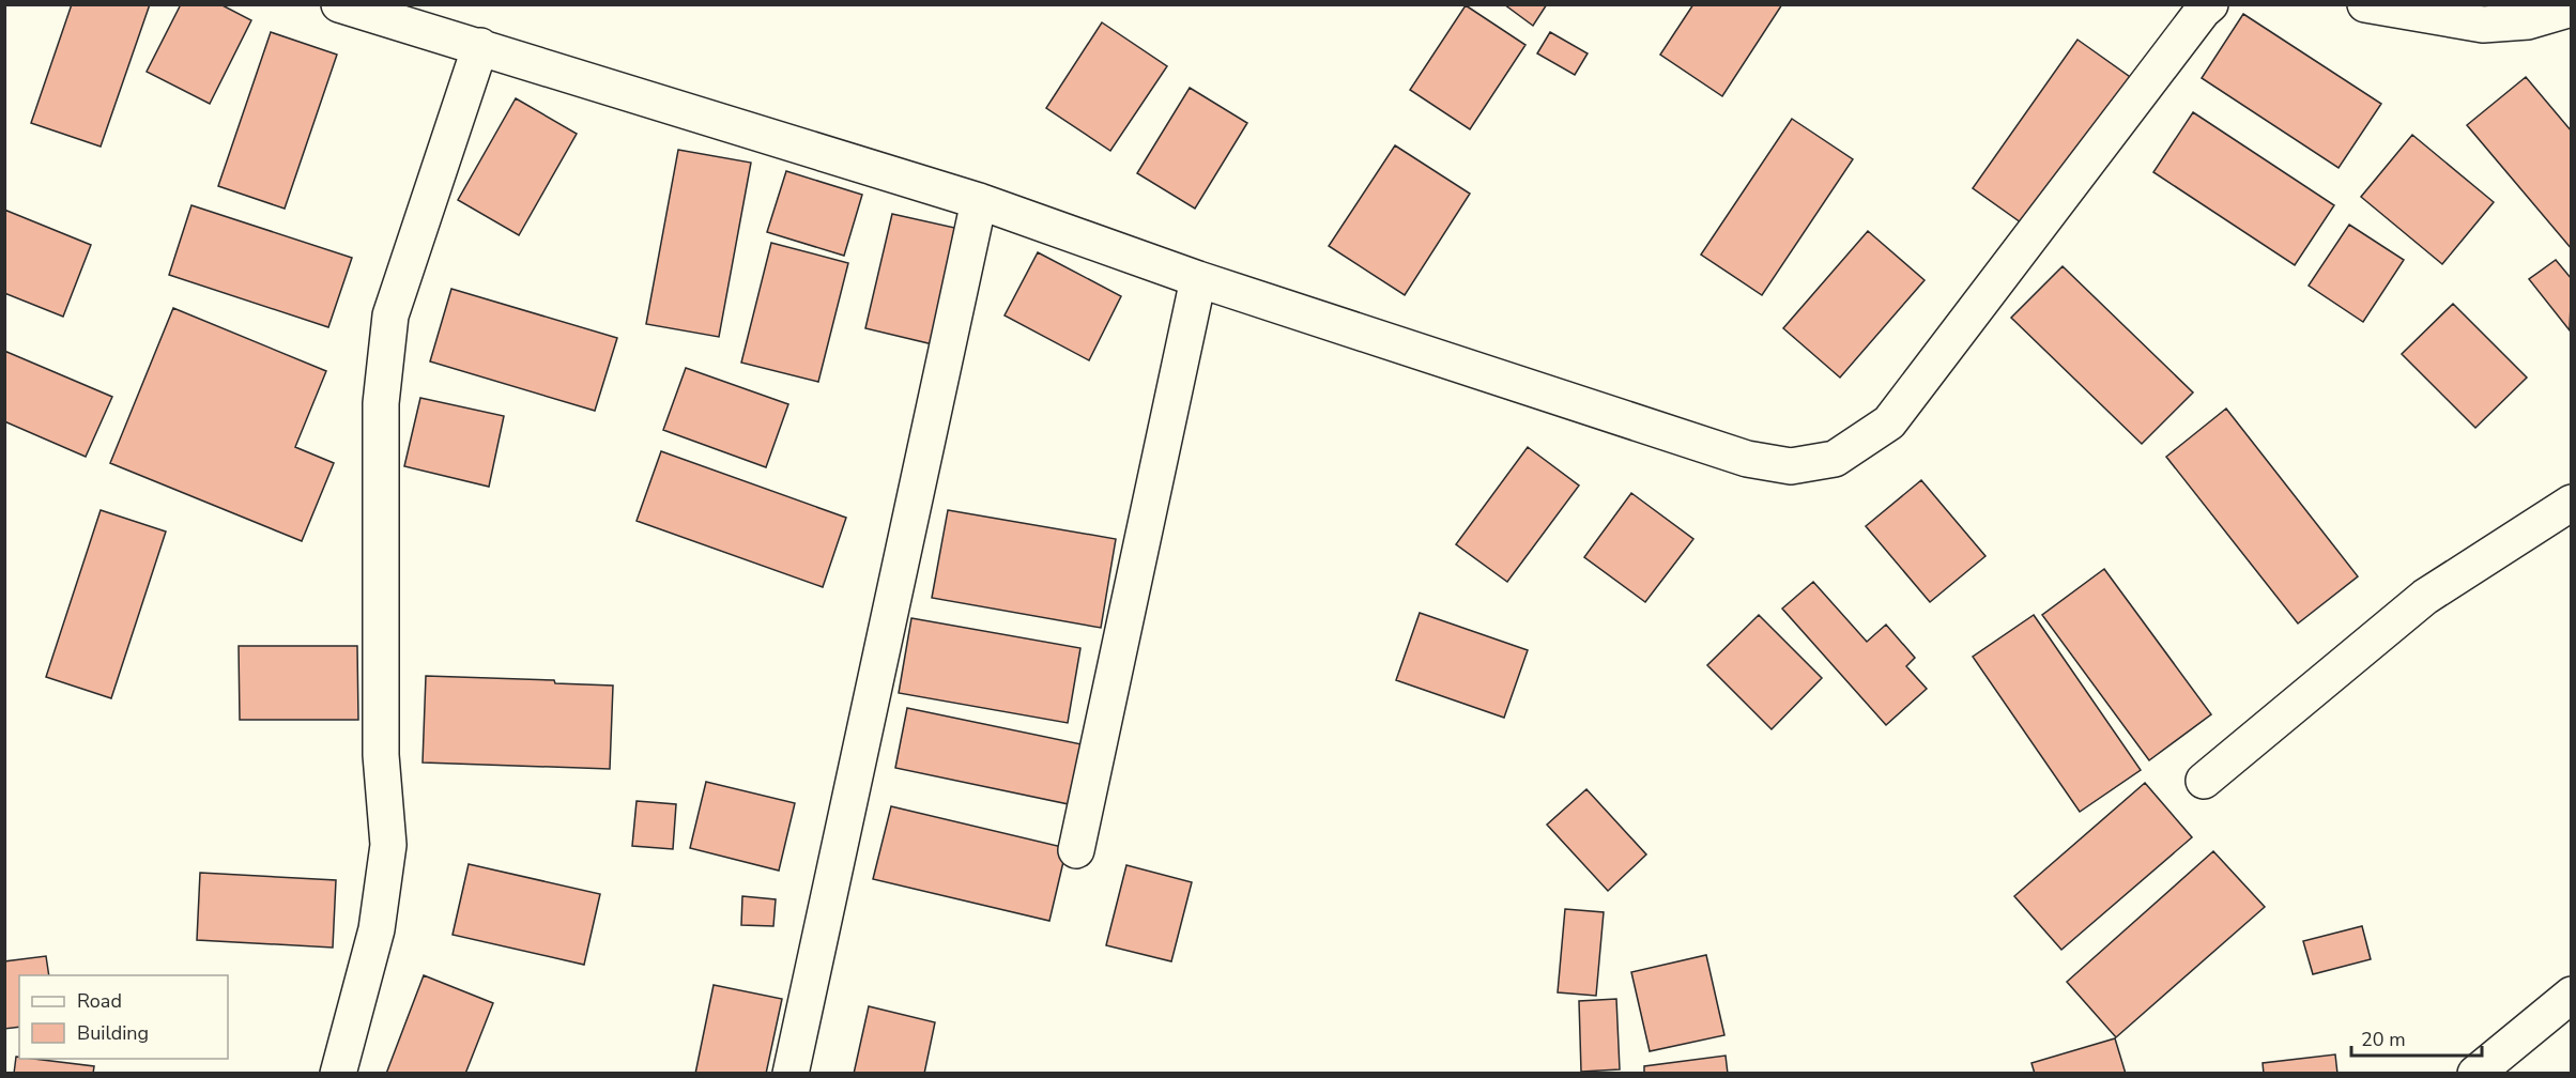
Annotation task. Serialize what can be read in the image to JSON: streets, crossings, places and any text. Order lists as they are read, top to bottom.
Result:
{
  "legend": ["Road", "Building"],
  "scale_bar": "20 m"
}
